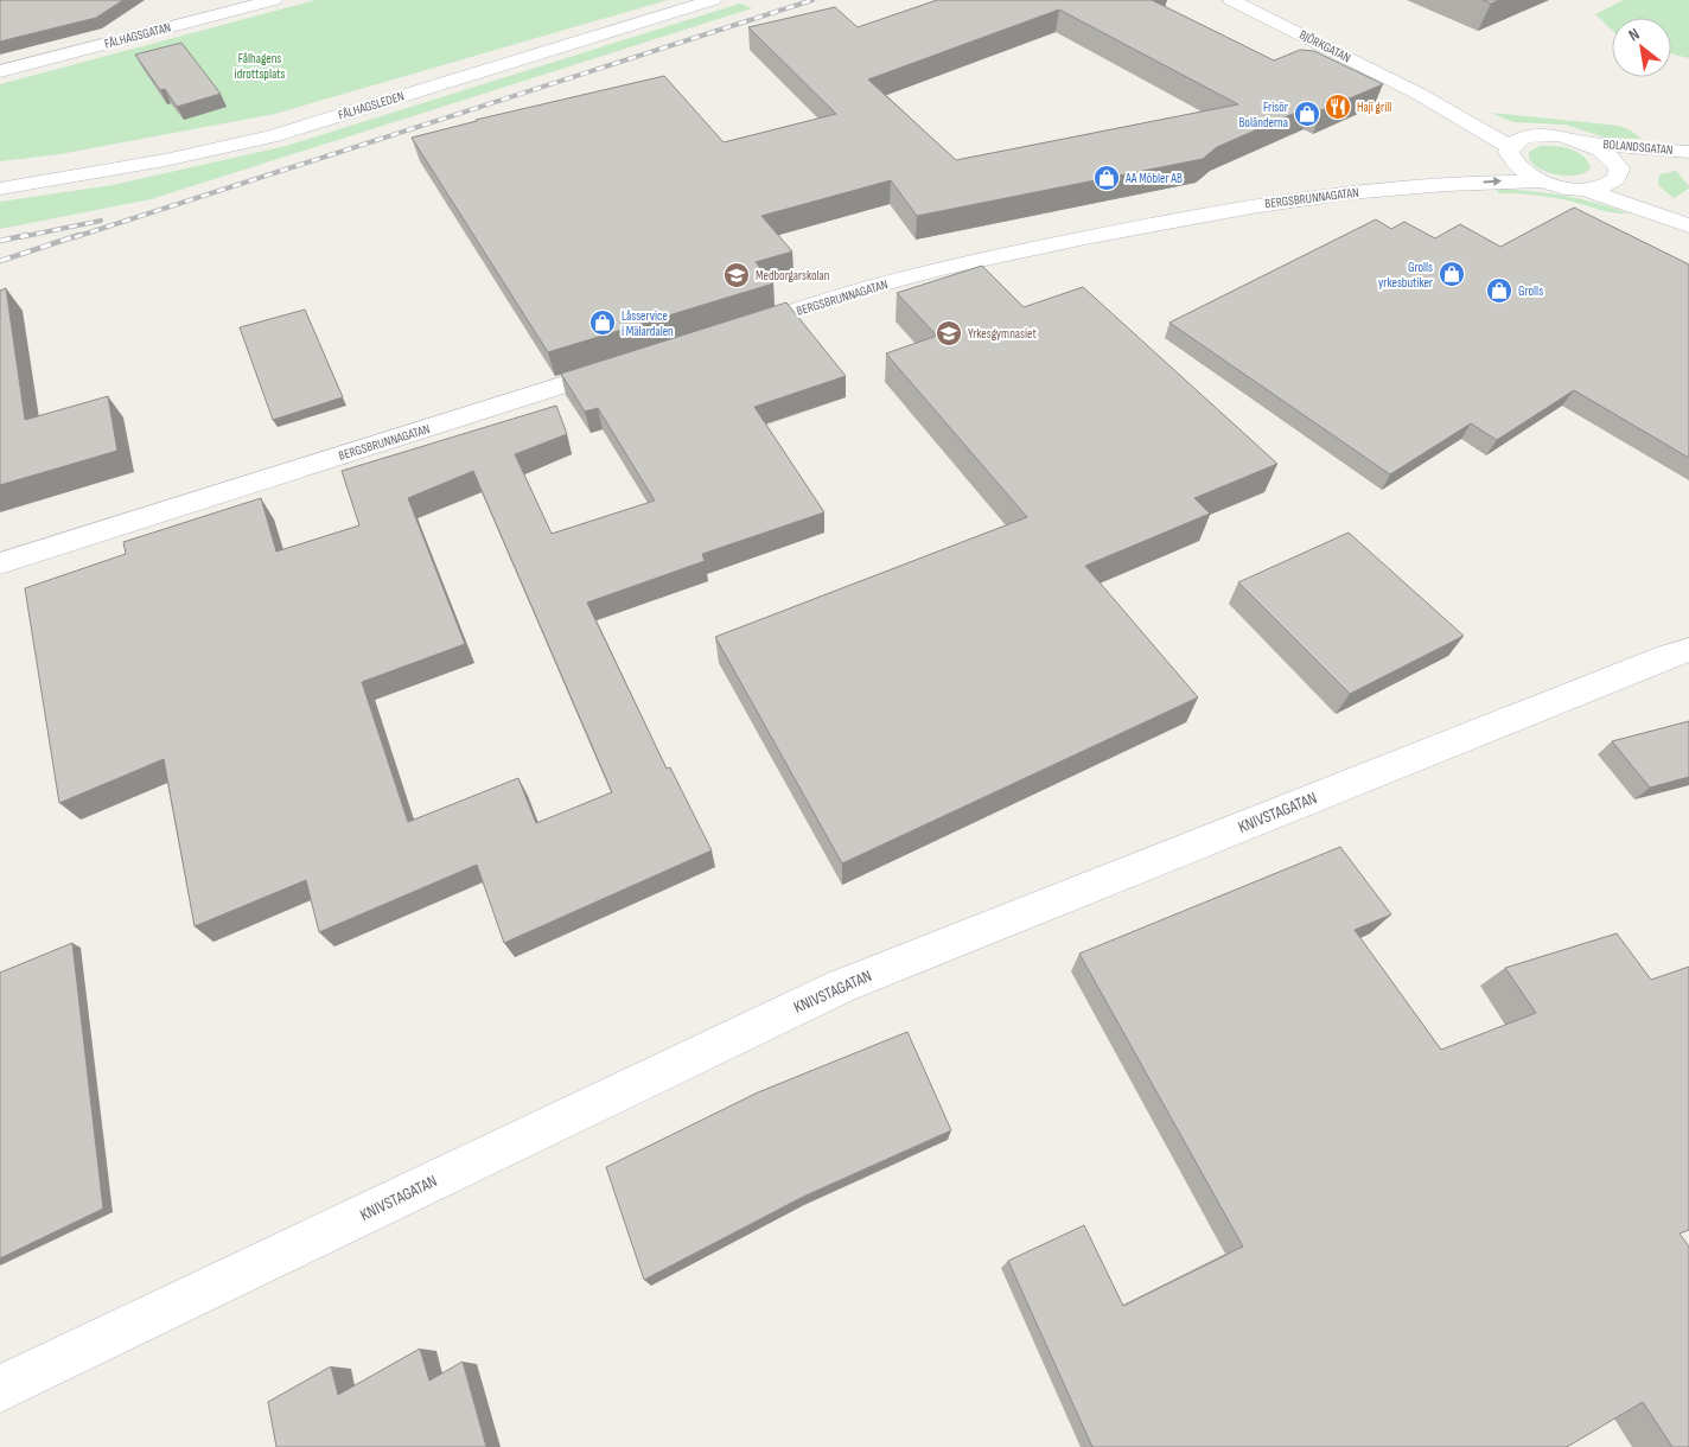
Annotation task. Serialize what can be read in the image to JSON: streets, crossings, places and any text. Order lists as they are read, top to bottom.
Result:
{
  "streets": {
    "street": [
      "FÅLHAGSGATAN",
      "BJÖRKGATAN",
      "FÅLHAGSLEDEN",
      "BOLANDSGATAN",
      "BERGSBRUNNAGATAN",
      "KNIVSTAGATAN"
    ]
  },
  "crossings": [
    ["BJÖRKGATAN", "BERGSBRUNNAGATAN"]
  ],
  "parks": ["Fålhagens idrottsplats"],
  "places": {
    "restaurant": ["Haji grill"],
    "shop": [
      "Frisör Boländerna",
      "AA Möbler AB",
      "Grolls yrkesbutiker",
      "Grolls",
      "Låsservice i Mälardalen"
    ],
    "school or university": ["Medborgarskolan", "Yrkesgymnasiet"]
  },
  "north": "top left"
}
